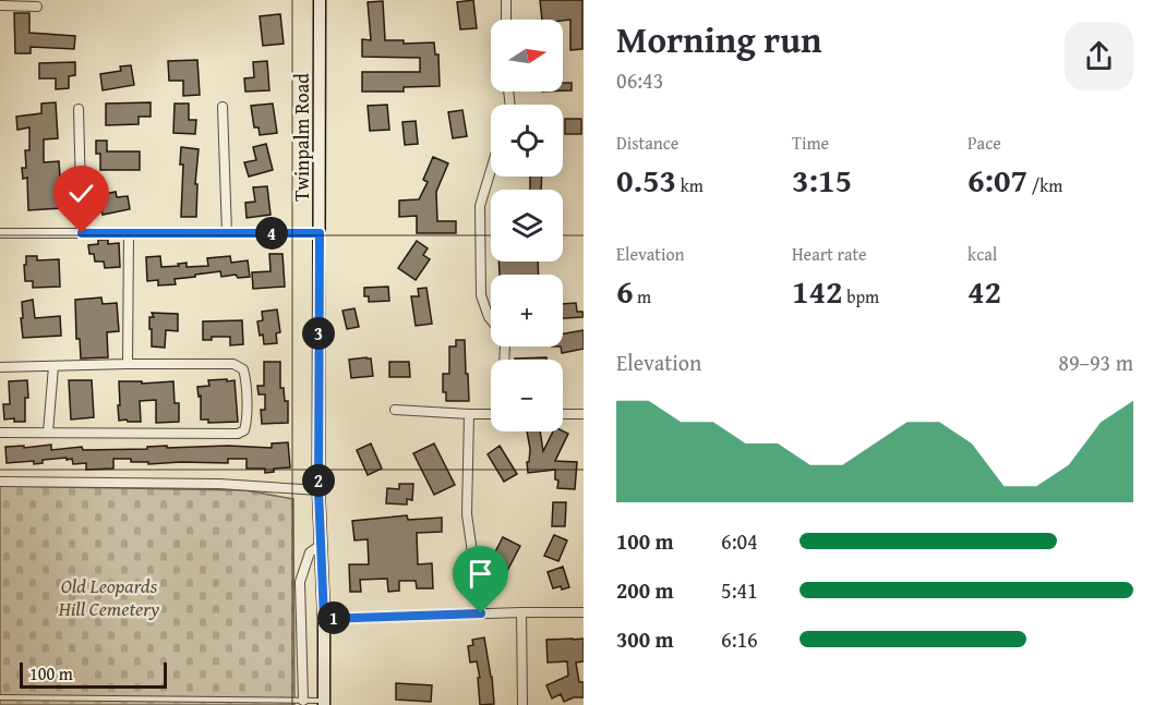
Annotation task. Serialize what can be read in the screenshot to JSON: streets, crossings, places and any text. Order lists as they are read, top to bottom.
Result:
{
  "streets": {
    "main road": ["Twinpalm Road"]
  },
  "parks": ["Old Leopards Hill Cemetery"],
  "scale_bar": "100 m",
  "north": "right",
  "page": {
    "heading": ["Morning run", "06:43"],
    "map_buttons": ["+", "−"],
    "stats": [
      ["Distance", "0.53 km"],
      ["Time", "3:15"],
      ["Pace", "6:07 /km"],
      ["Elevation", "6 m"],
      ["Heart rate", "142 bpm"],
      ["kcal", "42"]
    ],
    "pins": [
      "4",
      "3",
      "2",
      "1"
    ],
    "chart": ["Elevation", "89–93 m"],
    "list": [
      {
        "name": "100 m",
        "note": "6:04"
      },
      {
        "name": "200 m",
        "note": "5:41"
      },
      {
        "name": "300 m",
        "note": "6:16"
      }
    ],
    "scale": "100 m"
  }
}
